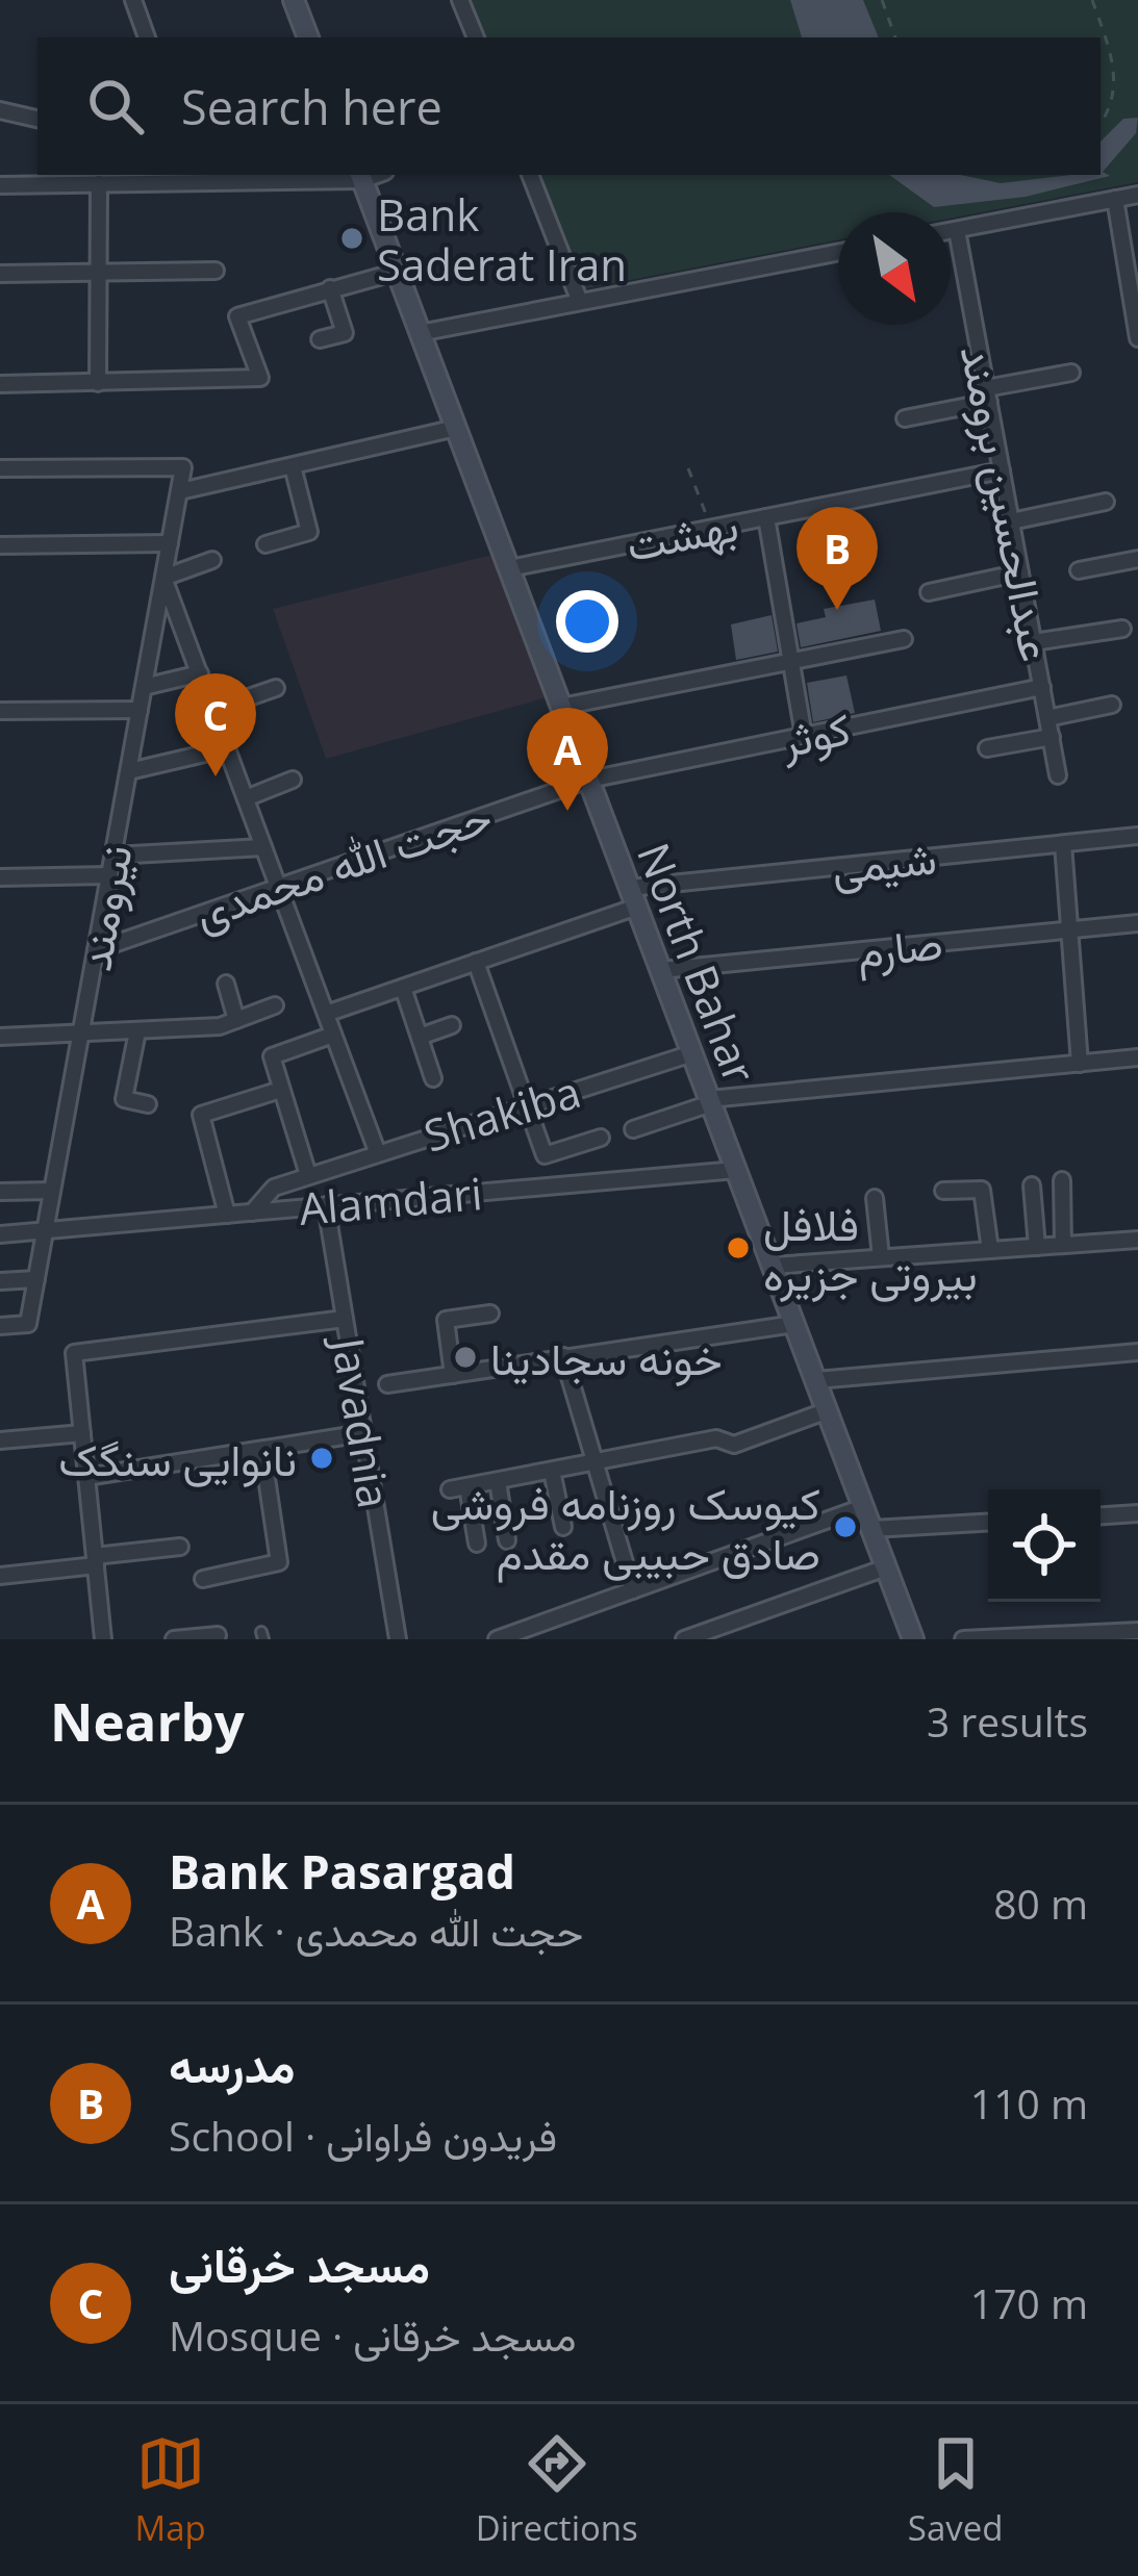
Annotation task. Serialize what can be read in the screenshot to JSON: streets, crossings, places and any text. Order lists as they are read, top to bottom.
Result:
{
  "streets": {
    "main road": ["North Bahar"],
    "street": [
      "عبدالحسین برومند",
      "بهشت",
      "کوثر",
      "شیمی",
      "حجت الله محمدی",
      "نیرومند",
      "صارم",
      "Shakiba",
      "Alamdari",
      "Javadnia"
    ]
  },
  "crossings": [
    ["عبدالحسین برومند", "بهشت"],
    ["عبدالحسین برومند", "کوثر"],
    ["بهشت", "North Bahar"],
    ["کوثر", "حجت الله محمدی"],
    ["کوثر", "North Bahar"],
    ["شیمی", "North Bahar"],
    ["حجت الله محمدی", "نیرومند"],
    ["حجت الله محمدی", "North Bahar"],
    ["نیرومند", "Alamdari"],
    ["صارم", "North Bahar"],
    ["North Bahar", "Shakiba"],
    ["North Bahar", "Alamdari"],
    ["Shakiba", "Alamdari"],
    ["Alamdari", "Javadnia"]
  ],
  "places": [
    "Bank Saderat Iran",
    "فلافل بیروتی جزیره",
    "خونه سجادینا",
    "نانوایی سنگک",
    "کیوسک روزنامه فروشی صادق حبیبی مقدم"
  ],
  "north": "bottom right",
  "page": {
    "search": "Search here",
    "pins": ["B", "C", "A"],
    "heading": ["Nearby", "3 results"],
    "list": [
      {
        "mark": "A",
        "name": "Bank Pasargad",
        "note": "Bank · حجت الله محمدی",
        "value": "80 m"
      },
      {
        "mark": "B",
        "name": "مدرسه",
        "note": "School · فریدون فراوانی",
        "value": "110 m"
      },
      {
        "mark": "C",
        "name": "مسجد خرقانی",
        "note": "Mosque · مسجد خرقانی",
        "value": "170 m"
      }
    ],
    "nav": ["Map", "Directions", "Saved"]
  }
}
